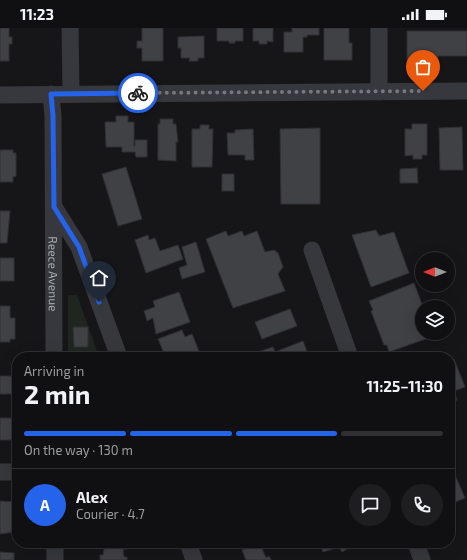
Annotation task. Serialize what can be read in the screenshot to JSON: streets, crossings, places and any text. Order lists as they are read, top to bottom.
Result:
{
  "streets": {
    "street": ["Reece Avenue"]
  },
  "north": "left",
  "page": {
    "status": "11:23",
    "heading": ["2 min", "Arriving in", "11:25–11:30"],
    "panel": ["Alex", "Courier · 4.7"],
    "bar": "On the way · 130 m",
    "round": "A"
  }
}
